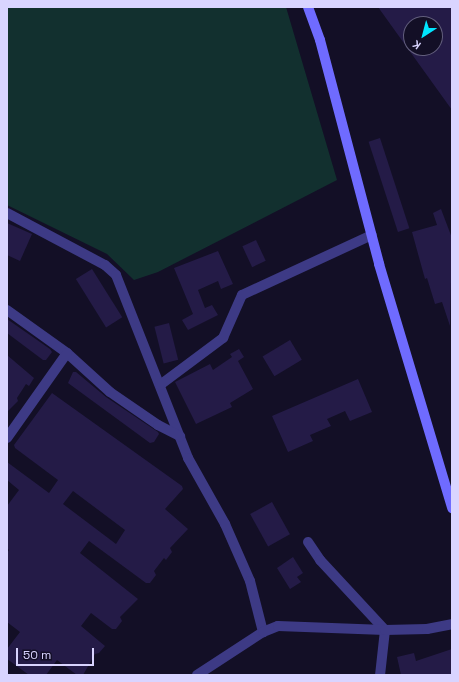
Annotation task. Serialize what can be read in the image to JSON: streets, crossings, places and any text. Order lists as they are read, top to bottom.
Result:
{
  "scale_bar": "50 m",
  "north": "bottom left"
}
